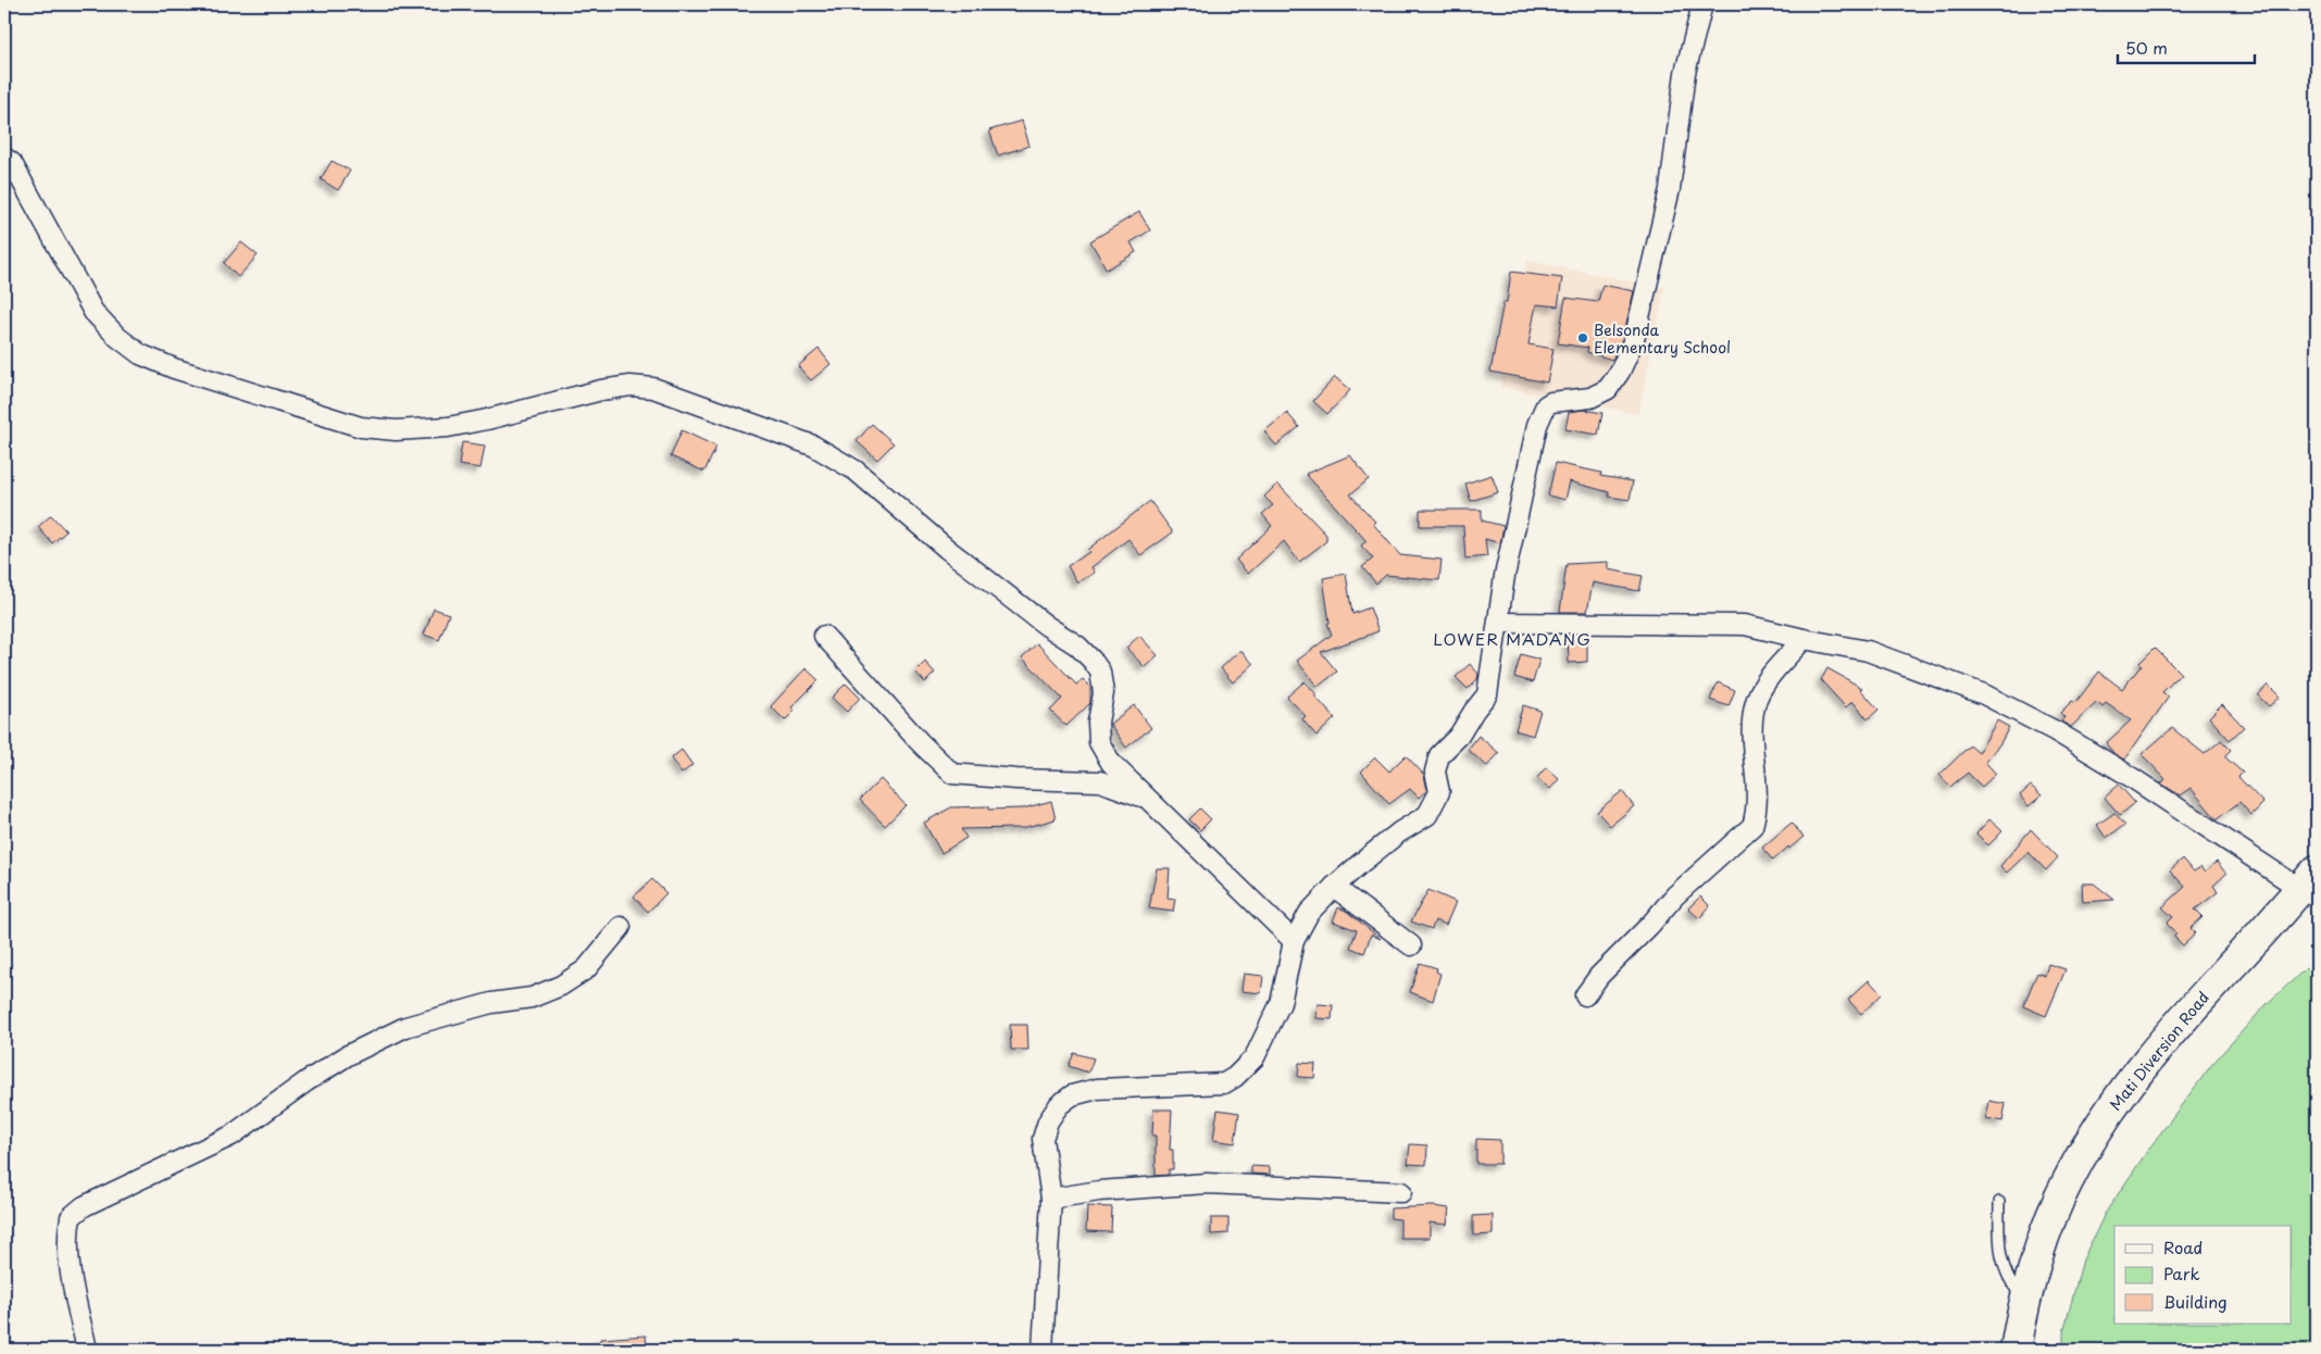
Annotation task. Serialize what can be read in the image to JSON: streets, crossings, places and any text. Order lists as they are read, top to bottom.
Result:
{
  "streets": {
    "highway": ["Mati Diversion Road"]
  },
  "districts": ["LOWER MADANG"],
  "places": ["Belsonda Elementary School"],
  "legend": ["Road", "Park", "Building"],
  "scale_bar": "50 m"
}
